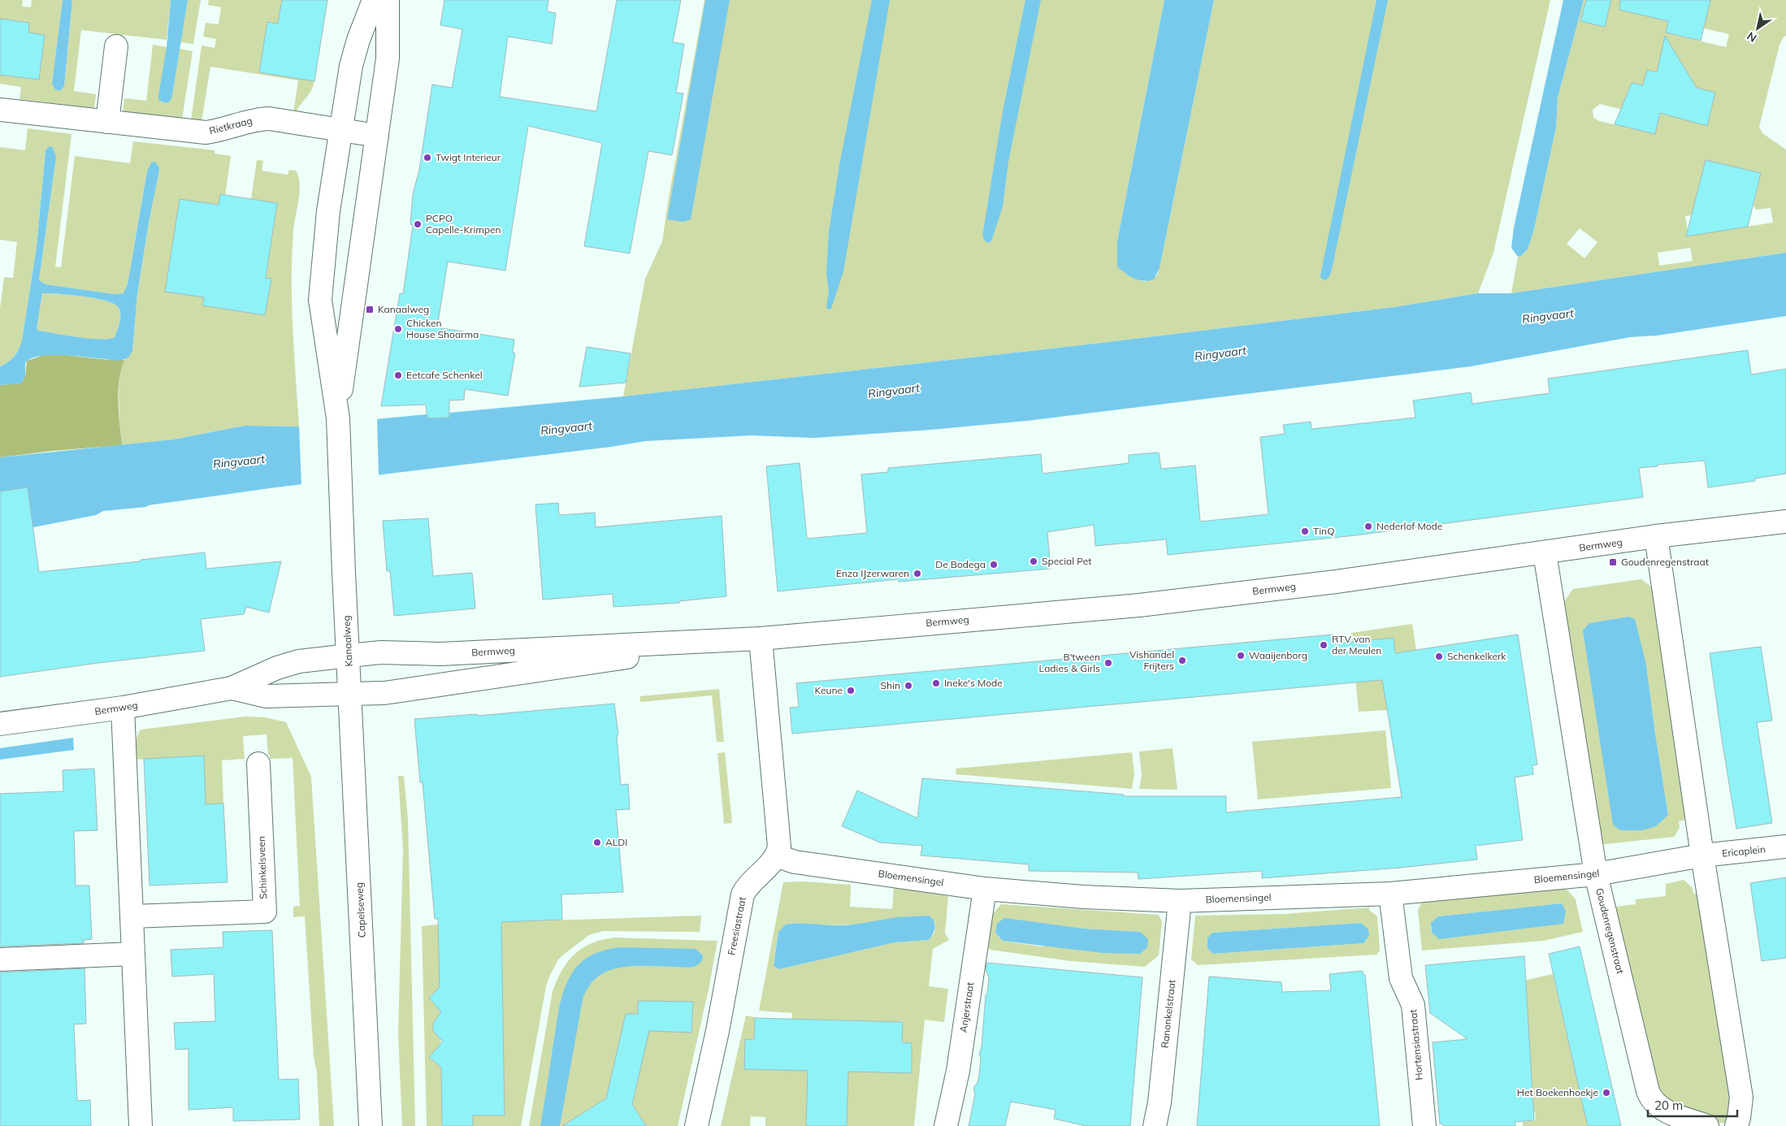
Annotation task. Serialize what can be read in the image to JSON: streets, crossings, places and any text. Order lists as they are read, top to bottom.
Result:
{
  "streets": {
    "street": [
      "Rietkraag",
      "Bermweg",
      "Kanaalweg",
      "Ericaplein",
      "Schinkelsveen",
      "Bloemensingel",
      "Capelseweg",
      "Freesiastraat",
      "Goudenregenstraat",
      "Anjerstraat",
      "Ranonkelstraat",
      "Hortensiastraat"
    ]
  },
  "crossings": [
    ["Rietkraag", "Kanaalweg"],
    ["Bermweg", "Kanaalweg"],
    ["Bermweg", "Capelseweg"],
    ["Bermweg", "Goudenregenstraat"],
    ["Kanaalweg", "Capelseweg"],
    ["Ericaplein", "Bloemensingel"],
    ["Bloemensingel", "Freesiastraat"],
    ["Bloemensingel", "Goudenregenstraat"],
    ["Bloemensingel", "Anjerstraat"],
    ["Bloemensingel", "Ranonkelstraat"],
    ["Bloemensingel", "Hortensiastraat"]
  ],
  "water": ["Ringvaart"],
  "places": {
    "other": [
      "Twigt Interieur",
      "PCPO Capelle-Krimpen",
      "Chicken House Shoarma",
      "Eetcafe Schenkel",
      "Nederlof Mode",
      "TinQ",
      "Special Pet",
      "De Bodega",
      "Enza IJzerwaren",
      "RTV van der Meulen",
      "Waaijenborg",
      "Schenkelkerk",
      "Vishandel Frijters",
      "B'tween Ladies & Girls",
      "Ineke's Mode",
      "Shin",
      "Keune",
      "ALDI",
      "Het Boekenhoekje"
    ],
    "transit": ["Kanaalweg", "Goudenregenstraat"]
  },
  "scale_bar": "20 m",
  "north": "bottom left"
}
